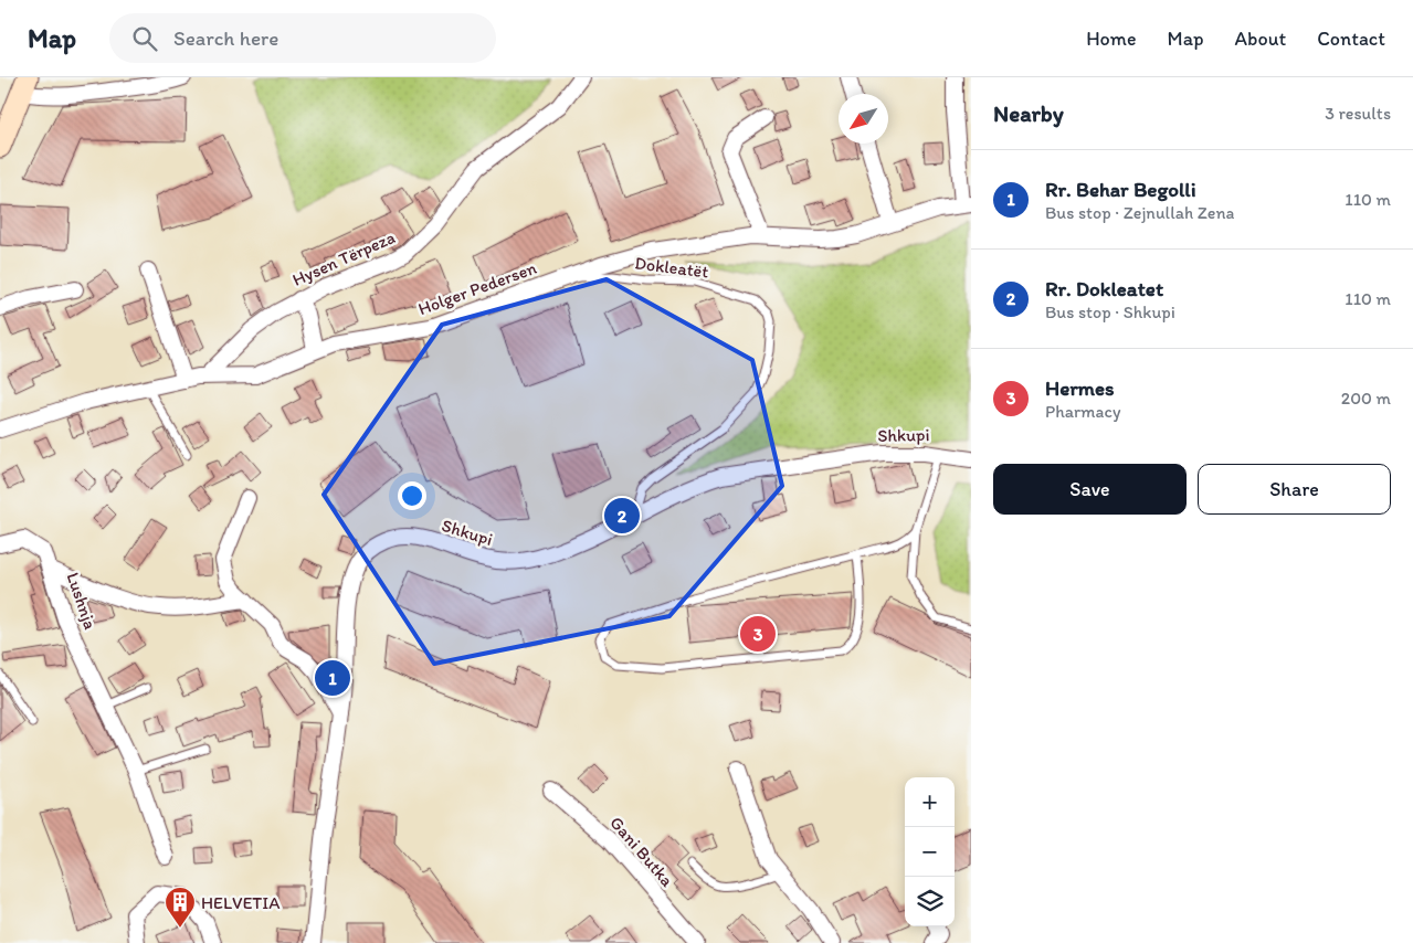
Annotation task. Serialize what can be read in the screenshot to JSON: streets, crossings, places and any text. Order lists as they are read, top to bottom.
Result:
{
  "streets": {
    "street": [
      "Hysen Tërpeza",
      "Holger Pedersen",
      "Shkupi",
      "Lushnja",
      "Gani Butka"
    ],
    "lane": ["Dokleatët"]
  },
  "crossings": [
    ["Hysen Tërpeza", "Holger Pedersen"],
    ["Dokleatët", "Holger Pedersen"],
    ["Dokleatët", "Shkupi"]
  ],
  "places": {
    "building": ["HELVETIA"]
  },
  "north": "bottom left",
  "page": {
    "header": "Map",
    "search": "Search here",
    "nav": [
      "Home",
      "Map",
      "About",
      "Contact"
    ],
    "heading": ["Nearby", "3 results"],
    "list": [
      {
        "mark": "1",
        "name": "Rr. Behar Begolli",
        "note": "Bus stop · Zejnullah Zena",
        "value": "110 m"
      },
      {
        "mark": "2",
        "name": "Rr. Dokleatet",
        "note": "Bus stop · Shkupi",
        "value": "110 m"
      },
      {
        "mark": "3",
        "name": "Hermes",
        "note": "Pharmacy",
        "value": "200 m"
      }
    ],
    "buttons": ["Save", "Share"],
    "pins": ["2", "3", "1"],
    "map_buttons": ["+", "−"]
  }
}
